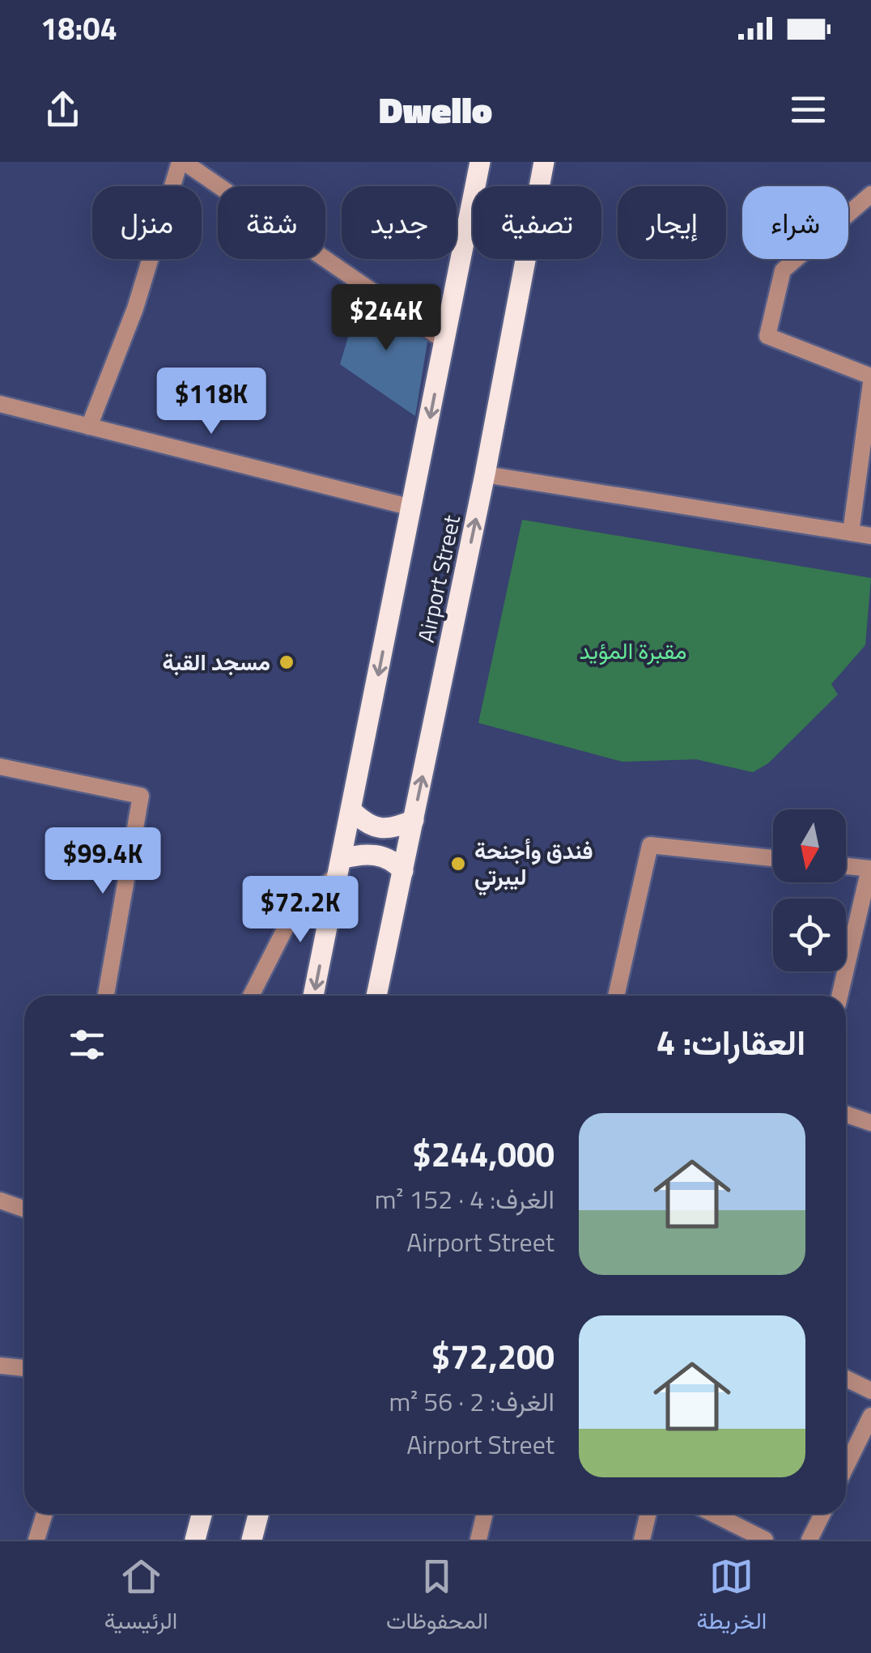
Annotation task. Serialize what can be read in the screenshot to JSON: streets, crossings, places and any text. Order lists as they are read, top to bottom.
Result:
{
  "streets": {
    "main road": ["Airport Street"]
  },
  "parks": ["مقبرة المؤيد"],
  "places": ["مسجد القبة", "فندق وأجنحة ليبرتي"],
  "north": "bottom",
  "page": {
    "status": "18:04",
    "header": "Dwello",
    "chip": [
      "شراء",
      "إيجار",
      "تصفية",
      "جديد",
      "شقة",
      "منزل"
    ],
    "price": [
      "$244K",
      "$118K",
      "$99.4K",
      "$72.2K"
    ],
    "heading": "العقارات: 4",
    "list": [
      {
        "name": "$244,000",
        "note": "الغرف: 4 · 152 m² · Airport Street"
      },
      {
        "name": "$72,200",
        "note": "الغرف: 2 · 56 m² · Airport Street"
      }
    ],
    "tabs": ["الخريطة", "المحفوظات", "الرئيسية"]
  }
}
